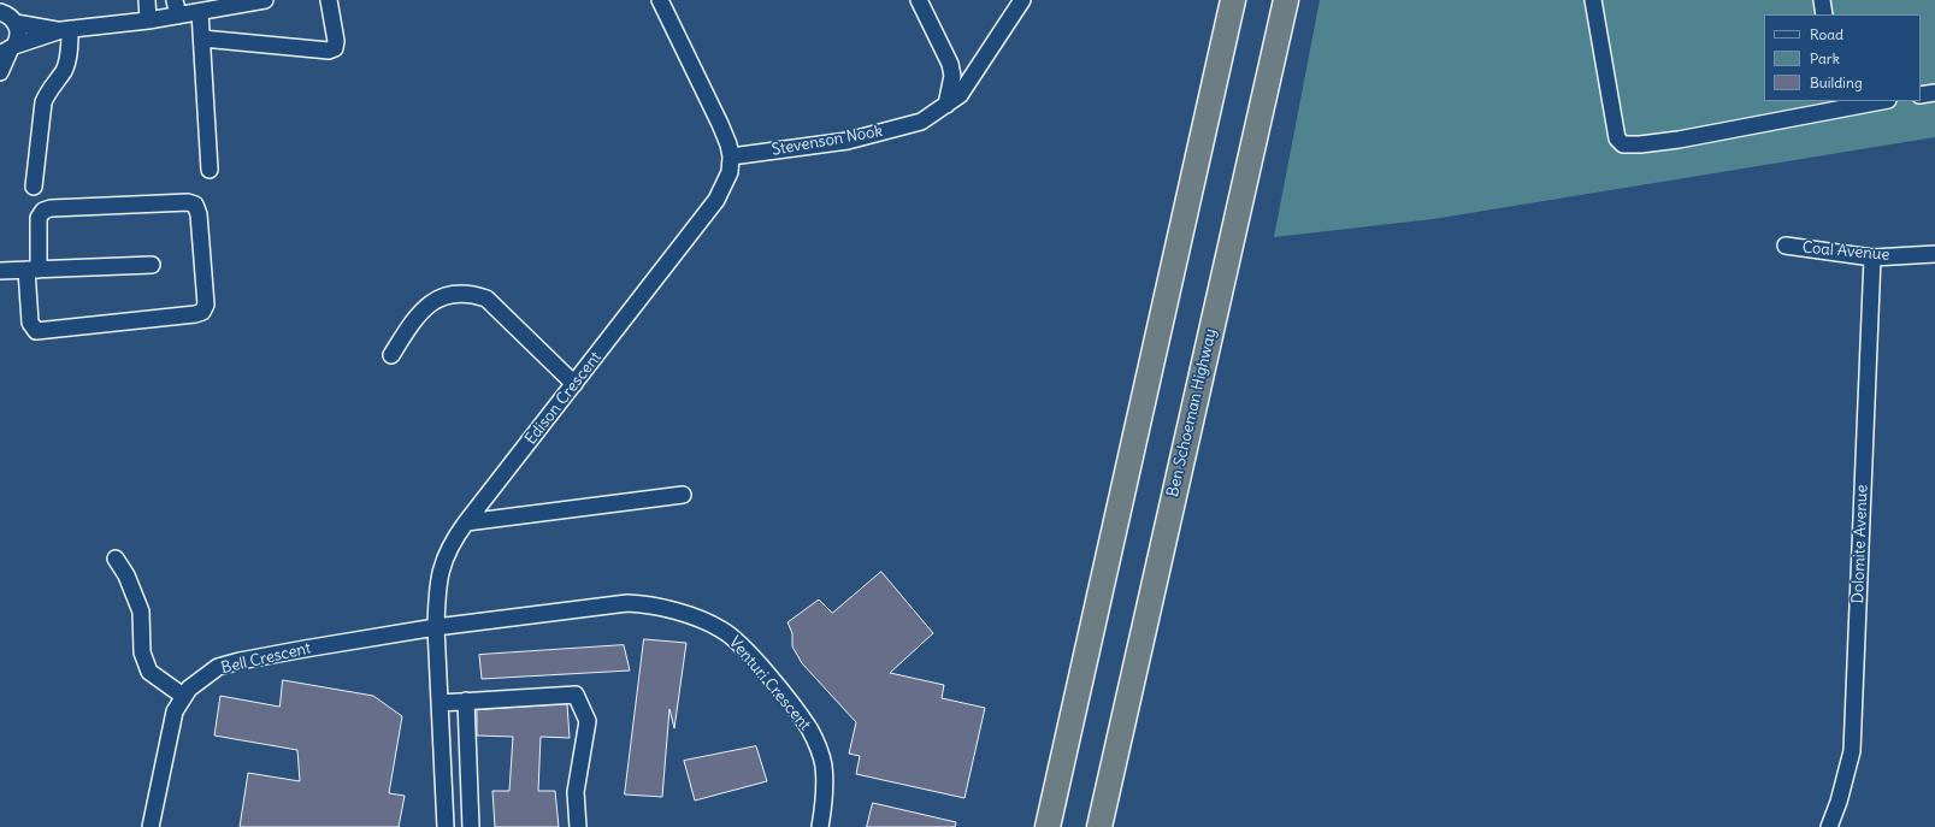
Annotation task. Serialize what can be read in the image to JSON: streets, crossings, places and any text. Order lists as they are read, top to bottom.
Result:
{
  "streets": {
    "highway": ["Ben Schoeman Highway"],
    "street": [
      "Stevenson Nook",
      "Coal Avenue",
      "Edison Crescent",
      "Dolomite Avenue",
      "Bell Crescent",
      "Venturi Crescent"
    ]
  },
  "crossings": [
    ["Stevenson Nook", "Edison Crescent"],
    ["Coal Avenue", "Dolomite Avenue"],
    ["Edison Crescent", "Bell Crescent"],
    ["Edison Crescent", "Venturi Crescent"],
    ["Bell Crescent", "Venturi Crescent"]
  ],
  "legend": ["Road", "Park", "Building"]
}
